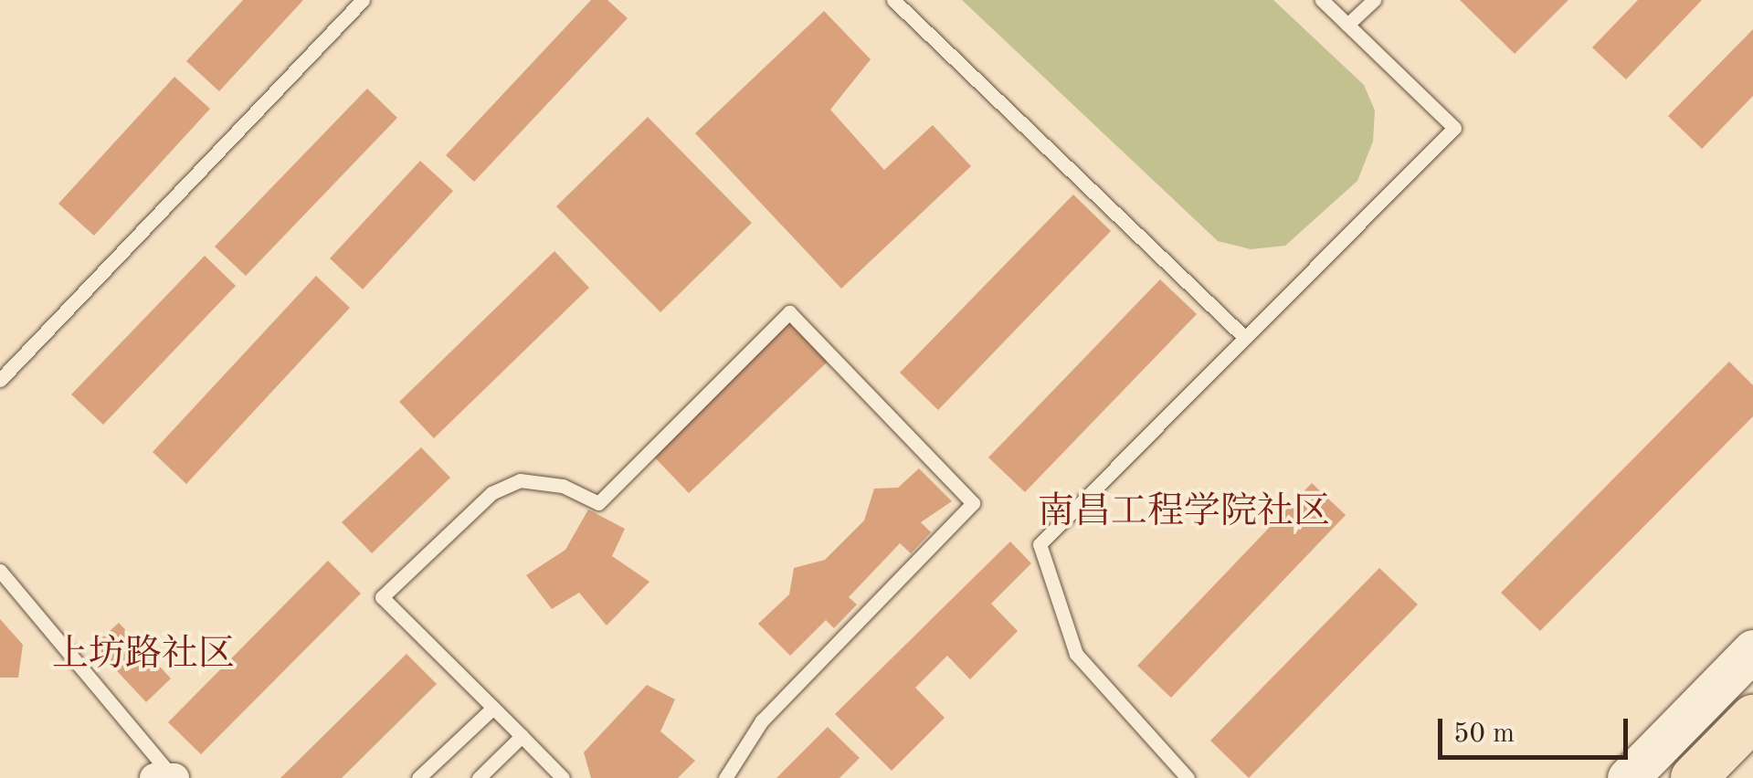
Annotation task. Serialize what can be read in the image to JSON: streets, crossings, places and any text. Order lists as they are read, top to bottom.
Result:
{
  "districts": ["南昌工程学院社区", "上坊路社区"],
  "scale_bar": "50 m"
}
